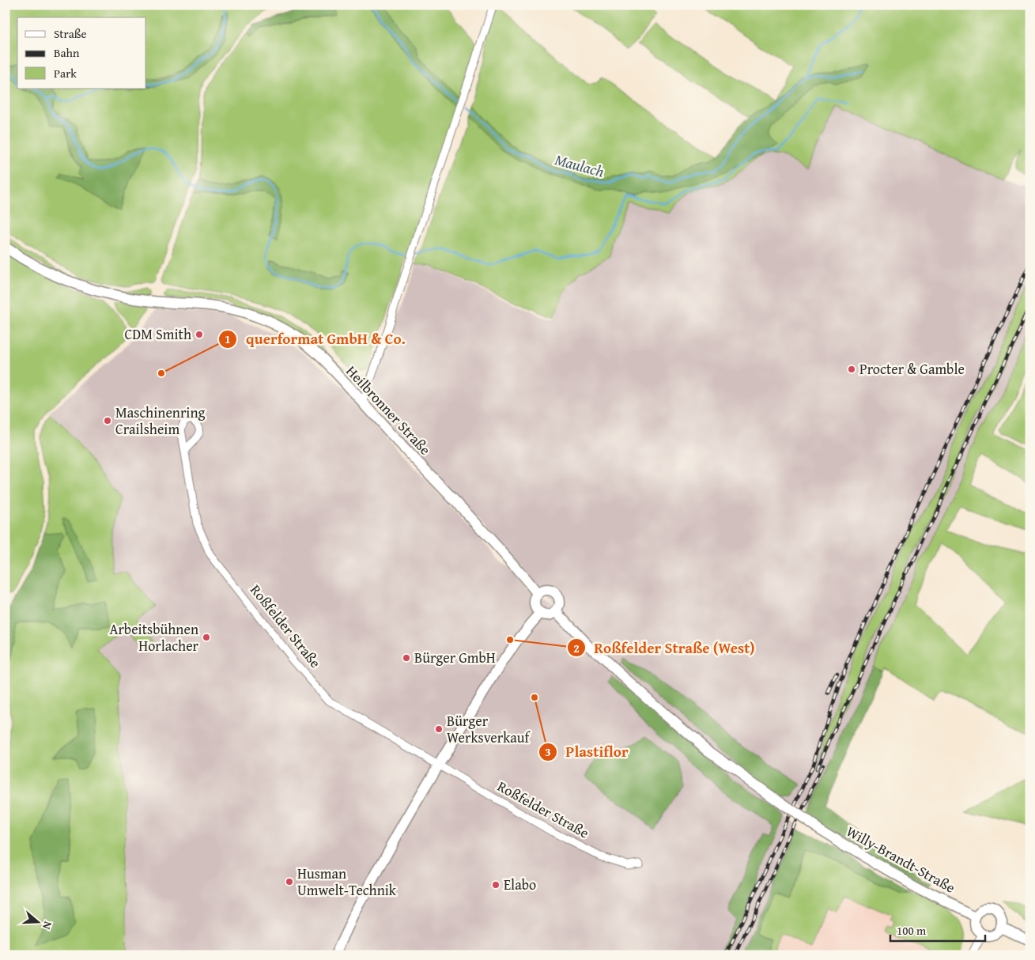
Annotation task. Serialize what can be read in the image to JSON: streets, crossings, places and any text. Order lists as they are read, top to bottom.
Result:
{
  "streets": {
    "main road": ["Heilbronner Straße", "Willy-Brandt-Straße"],
    "street": ["Roßfelder Straße"]
  },
  "crossings": [
    ["Heilbronner Straße", "Willy-Brandt-Straße"]
  ],
  "water": ["Maulach"],
  "places": [
    "CDM Smith",
    "Procter & Gamble",
    "querformat GmbH & Co.",
    "Maschinenring Crailsheim",
    "Arbeitsbühnen Horlacher",
    "Roßfelder Straße (West)",
    "Bürger GmbH",
    "Plastiflor",
    "Bürger Werksverkauf",
    "Husman Umwelt-Technik",
    "Elabo"
  ],
  "legend": ["Straße", "Bahn", "Park"],
  "scale_bar": "100 m",
  "north": "right"
}
